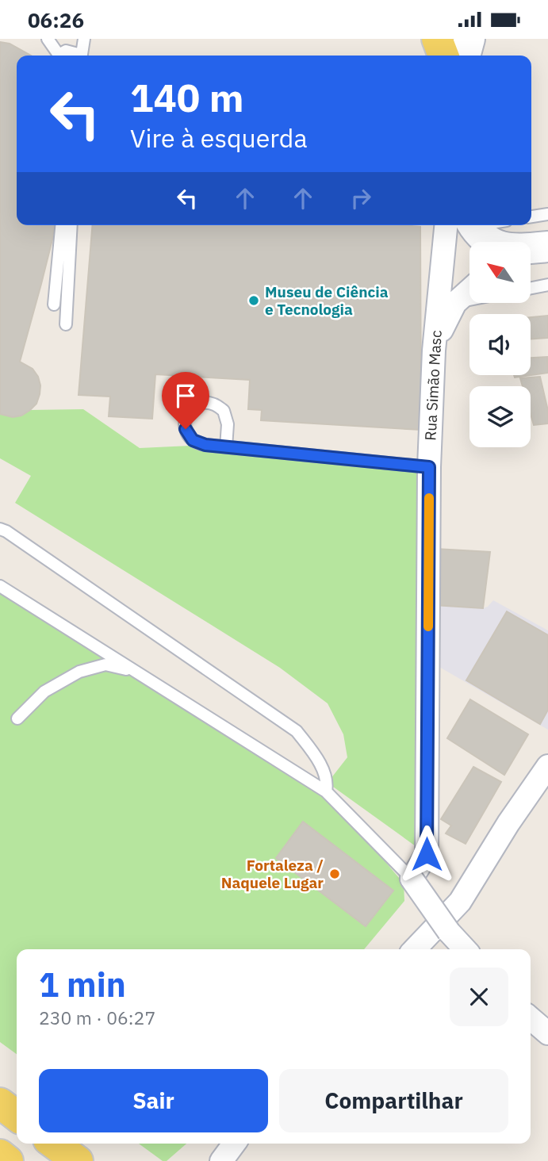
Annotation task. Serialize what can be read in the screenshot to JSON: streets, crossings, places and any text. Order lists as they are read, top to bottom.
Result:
{
  "streets": {
    "street": ["Rua Simão Masc"]
  },
  "places": ["Museu de Ciência e Tecnologia", "Fortaleza / Naquele Lugar"],
  "north": "top left",
  "page": {
    "status": "06:26",
    "turn": ["140 m", "Vire à esquerda"],
    "heading": ["1 min", "230 m · 06:27"],
    "buttons": ["Sair", "Compartilhar"]
  }
}
